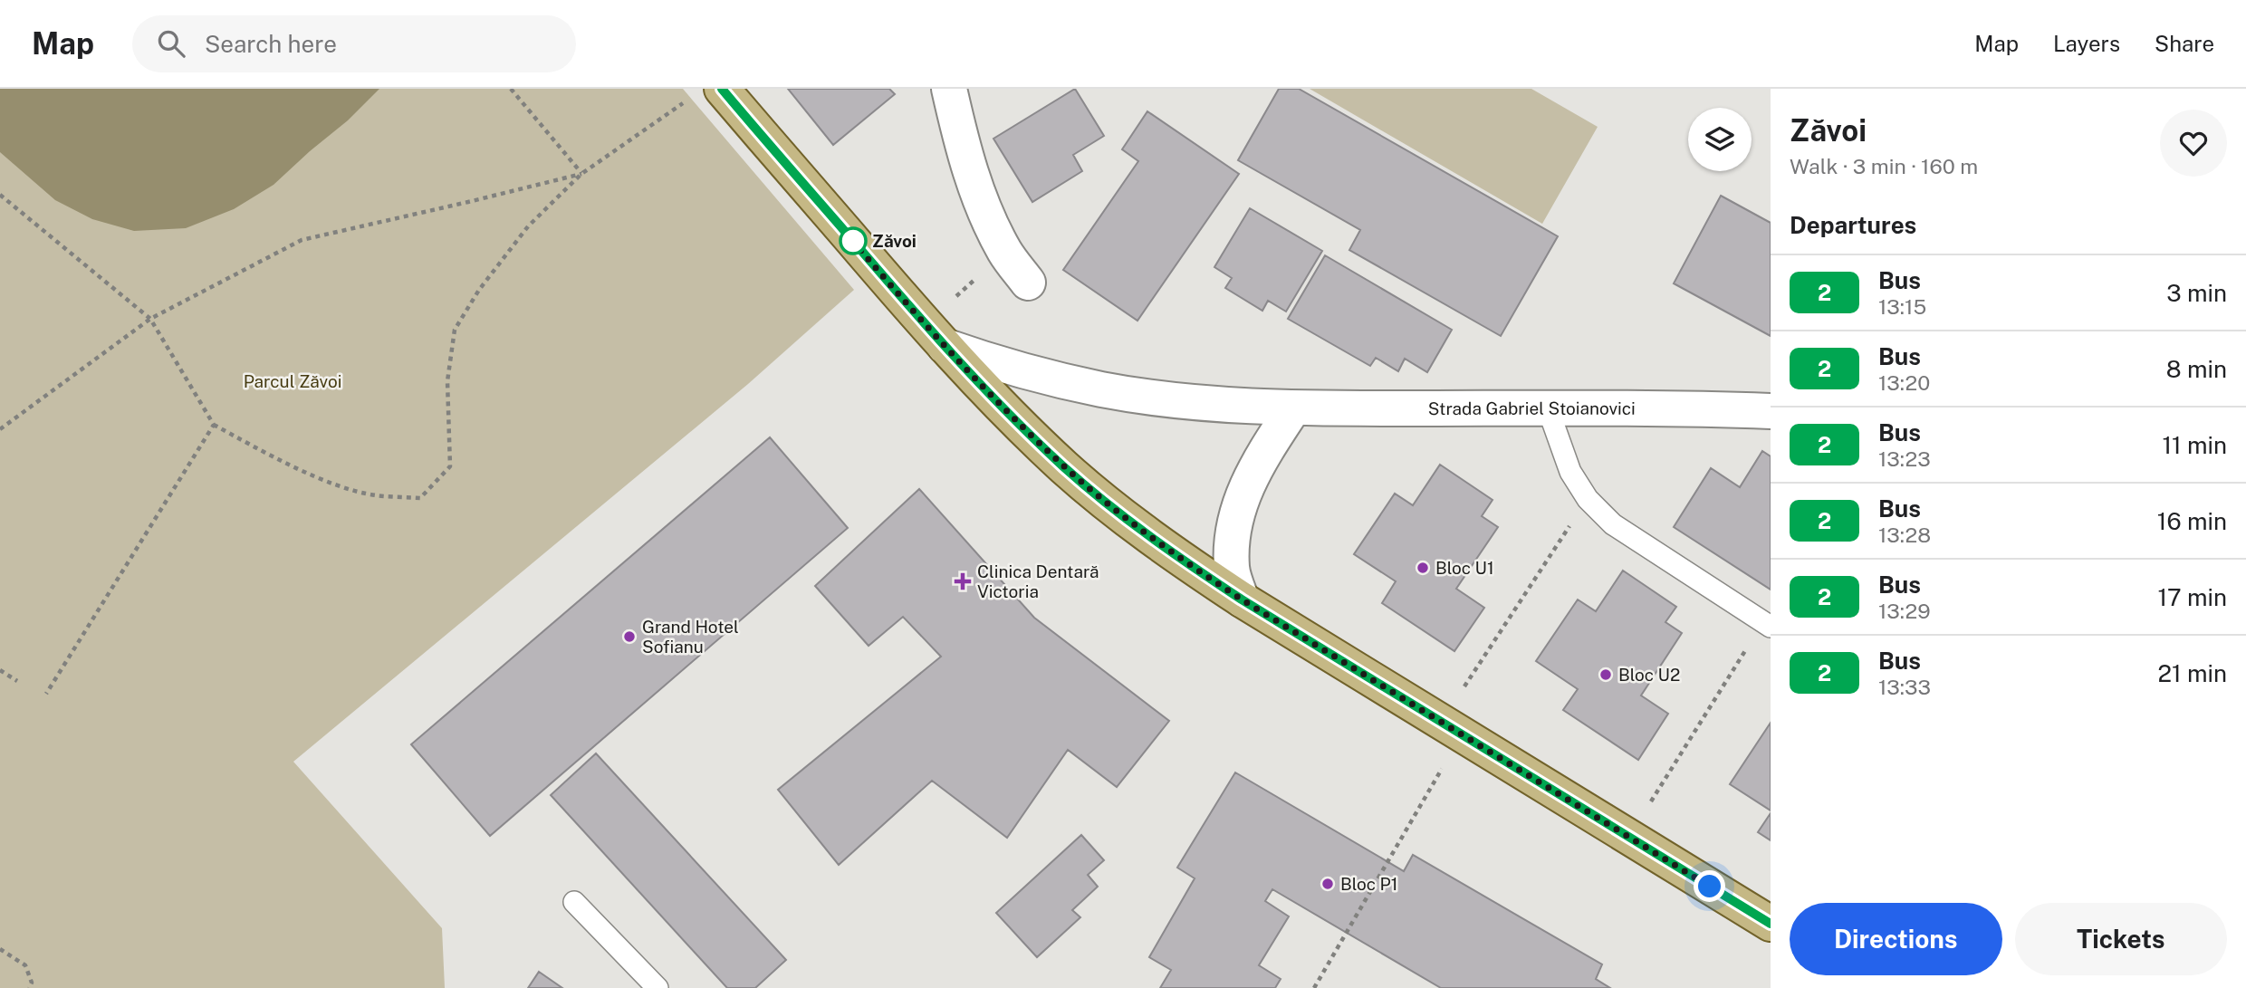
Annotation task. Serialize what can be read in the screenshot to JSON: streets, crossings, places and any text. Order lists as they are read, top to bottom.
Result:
{
  "streets": {
    "street": ["Strada Gabriel Stoianovici"]
  },
  "parks": ["Parcul Zăvoi"],
  "places": {
    "other": [
      "Zăvoi",
      "Bloc U1",
      "Grand Hotel Sofianu",
      "Bloc U2",
      "Bloc P1"
    ],
    "health": ["Clinica Dentară Victoria"]
  },
  "lines": ["bus line 2"],
  "page": {
    "header": "Map",
    "search": "Search here",
    "nav": ["Map", "Layers", "Share"],
    "heading": [
      ["Zăvoi", "Walk · 3 min · 160 m"],
      "Departures"
    ],
    "list": [
      {
        "mark": "2",
        "name": "Bus",
        "note": "13:15",
        "value": "3 min"
      },
      {
        "mark": "2",
        "name": "Bus",
        "note": "13:20",
        "value": "8 min"
      },
      {
        "mark": "2",
        "name": "Bus",
        "note": "13:23",
        "value": "11 min"
      },
      {
        "mark": "2",
        "name": "Bus",
        "note": "13:28",
        "value": "16 min"
      },
      {
        "mark": "2",
        "name": "Bus",
        "note": "13:29",
        "value": "17 min"
      },
      {
        "mark": "2",
        "name": "Bus",
        "note": "13:33",
        "value": "21 min"
      }
    ],
    "buttons": ["Directions", "Tickets"]
  }
}
